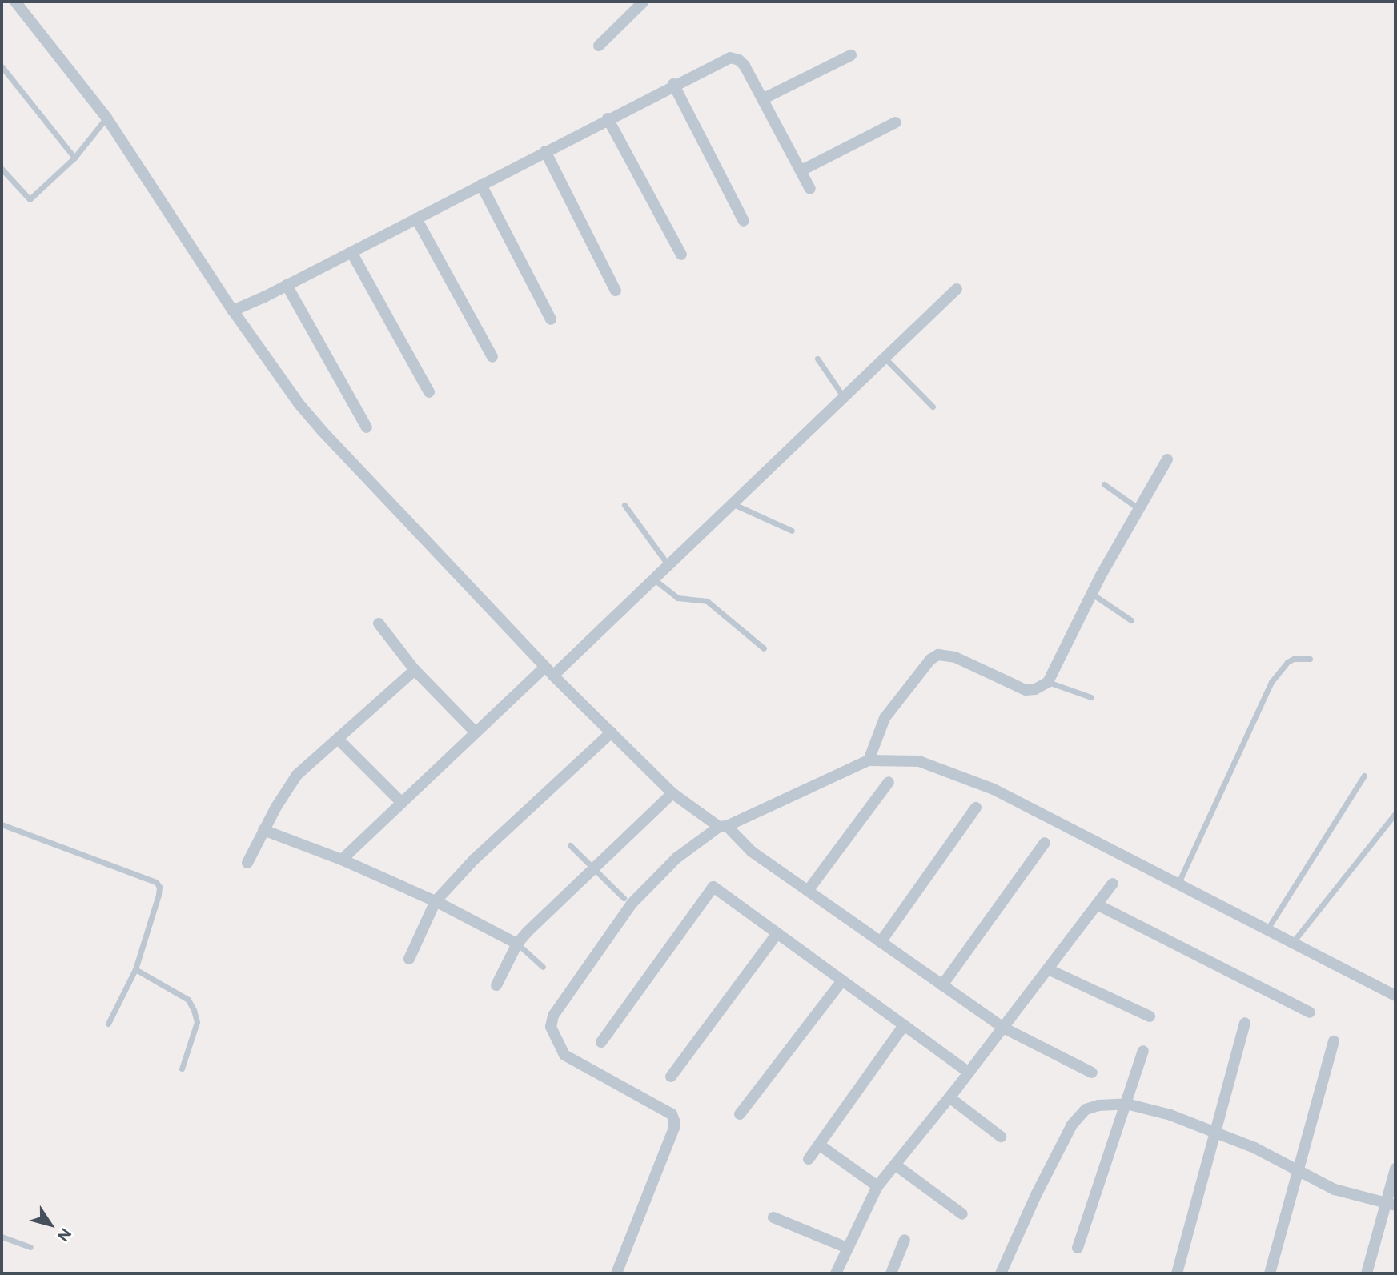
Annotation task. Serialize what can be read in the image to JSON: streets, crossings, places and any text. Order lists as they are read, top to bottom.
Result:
{
  "north": "bottom right"
}
